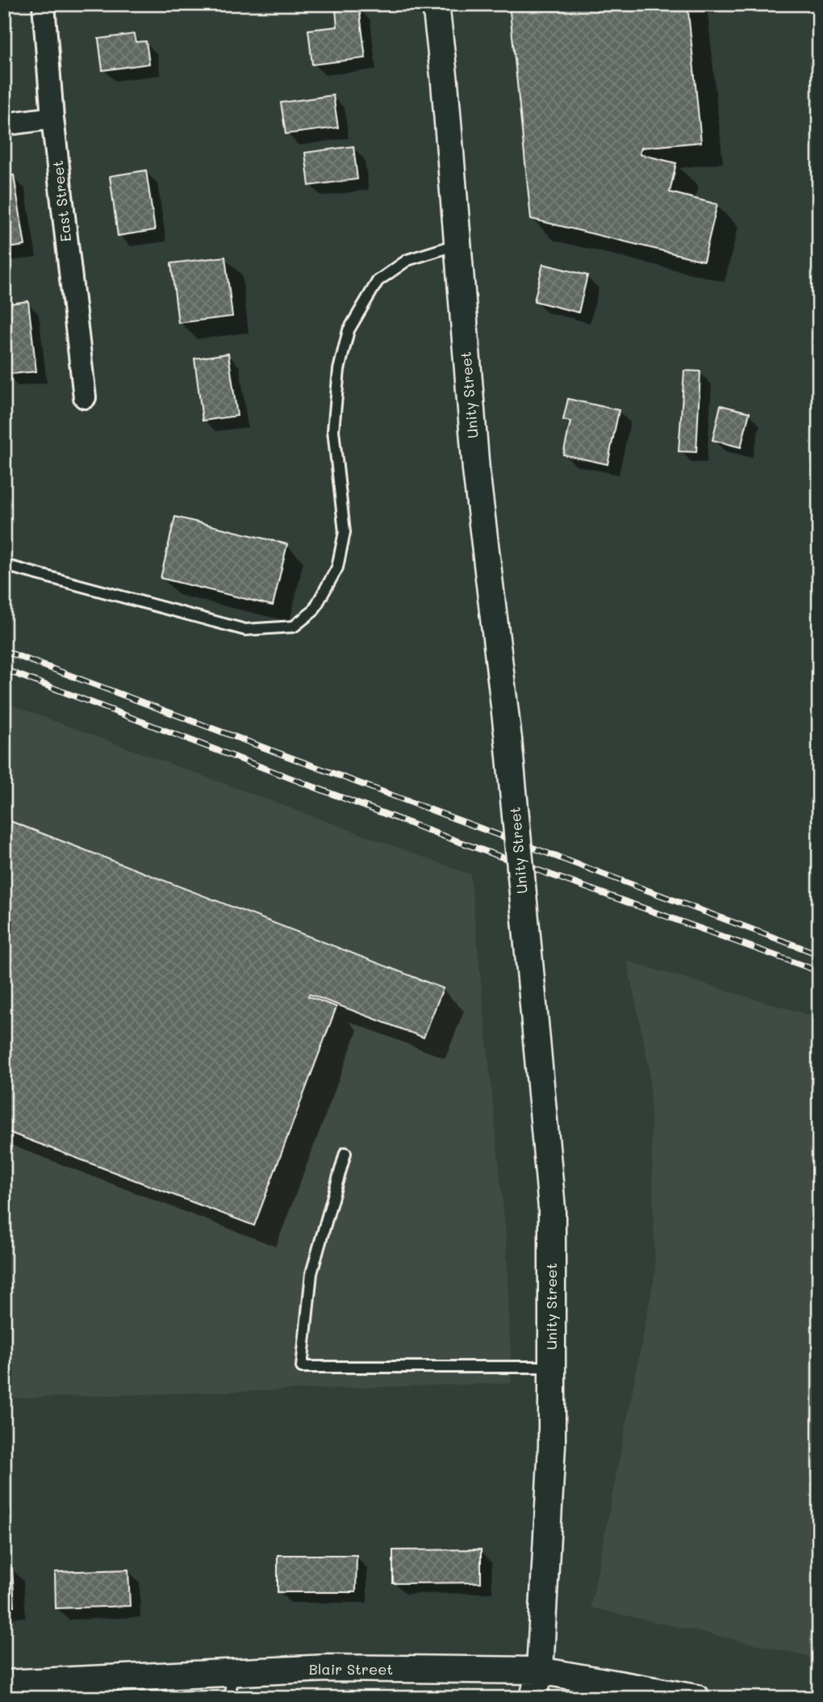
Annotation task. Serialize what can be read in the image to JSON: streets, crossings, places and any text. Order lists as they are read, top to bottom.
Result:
{
  "streets": {
    "street": ["East Street", "Unity Street", "Blair Street"]
  },
  "crossings": [
    ["Unity Street", "Blair Street"]
  ]
}
